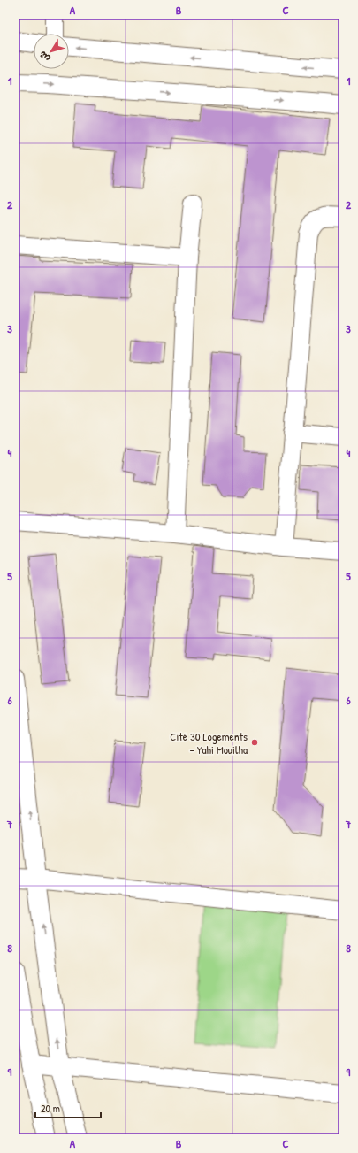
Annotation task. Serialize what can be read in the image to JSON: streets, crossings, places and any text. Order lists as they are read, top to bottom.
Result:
{
  "places": ["Cité 30 Logements - Yahi Mouilha"],
  "scale_bar": "20 m",
  "north": "bottom left",
  "grid": {
    "columns": ["A", "B", "C"],
    "rows": [
      "1",
      "2",
      "3",
      "4",
      "5",
      "6",
      "7",
      "8",
      "9"
    ]
  }
}
